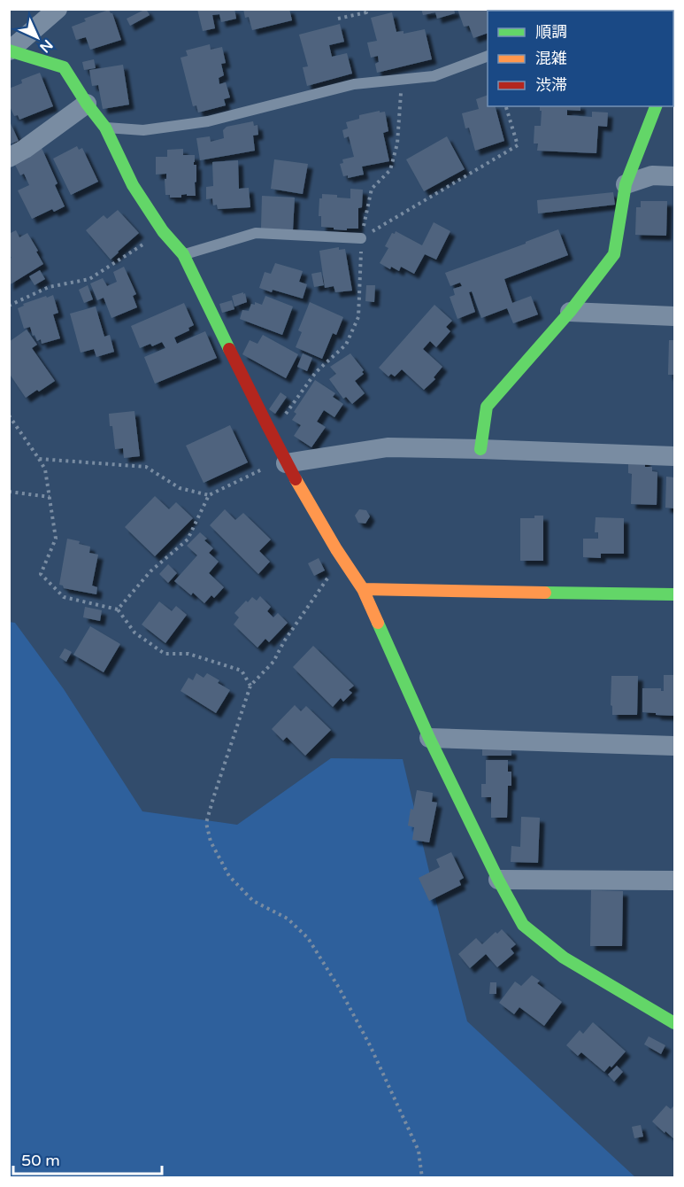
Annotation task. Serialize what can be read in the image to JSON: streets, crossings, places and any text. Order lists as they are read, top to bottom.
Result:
{
  "legend": ["順調", "混雑", "渋滞"],
  "scale_bar": "50 m",
  "north": "bottom right"
}
